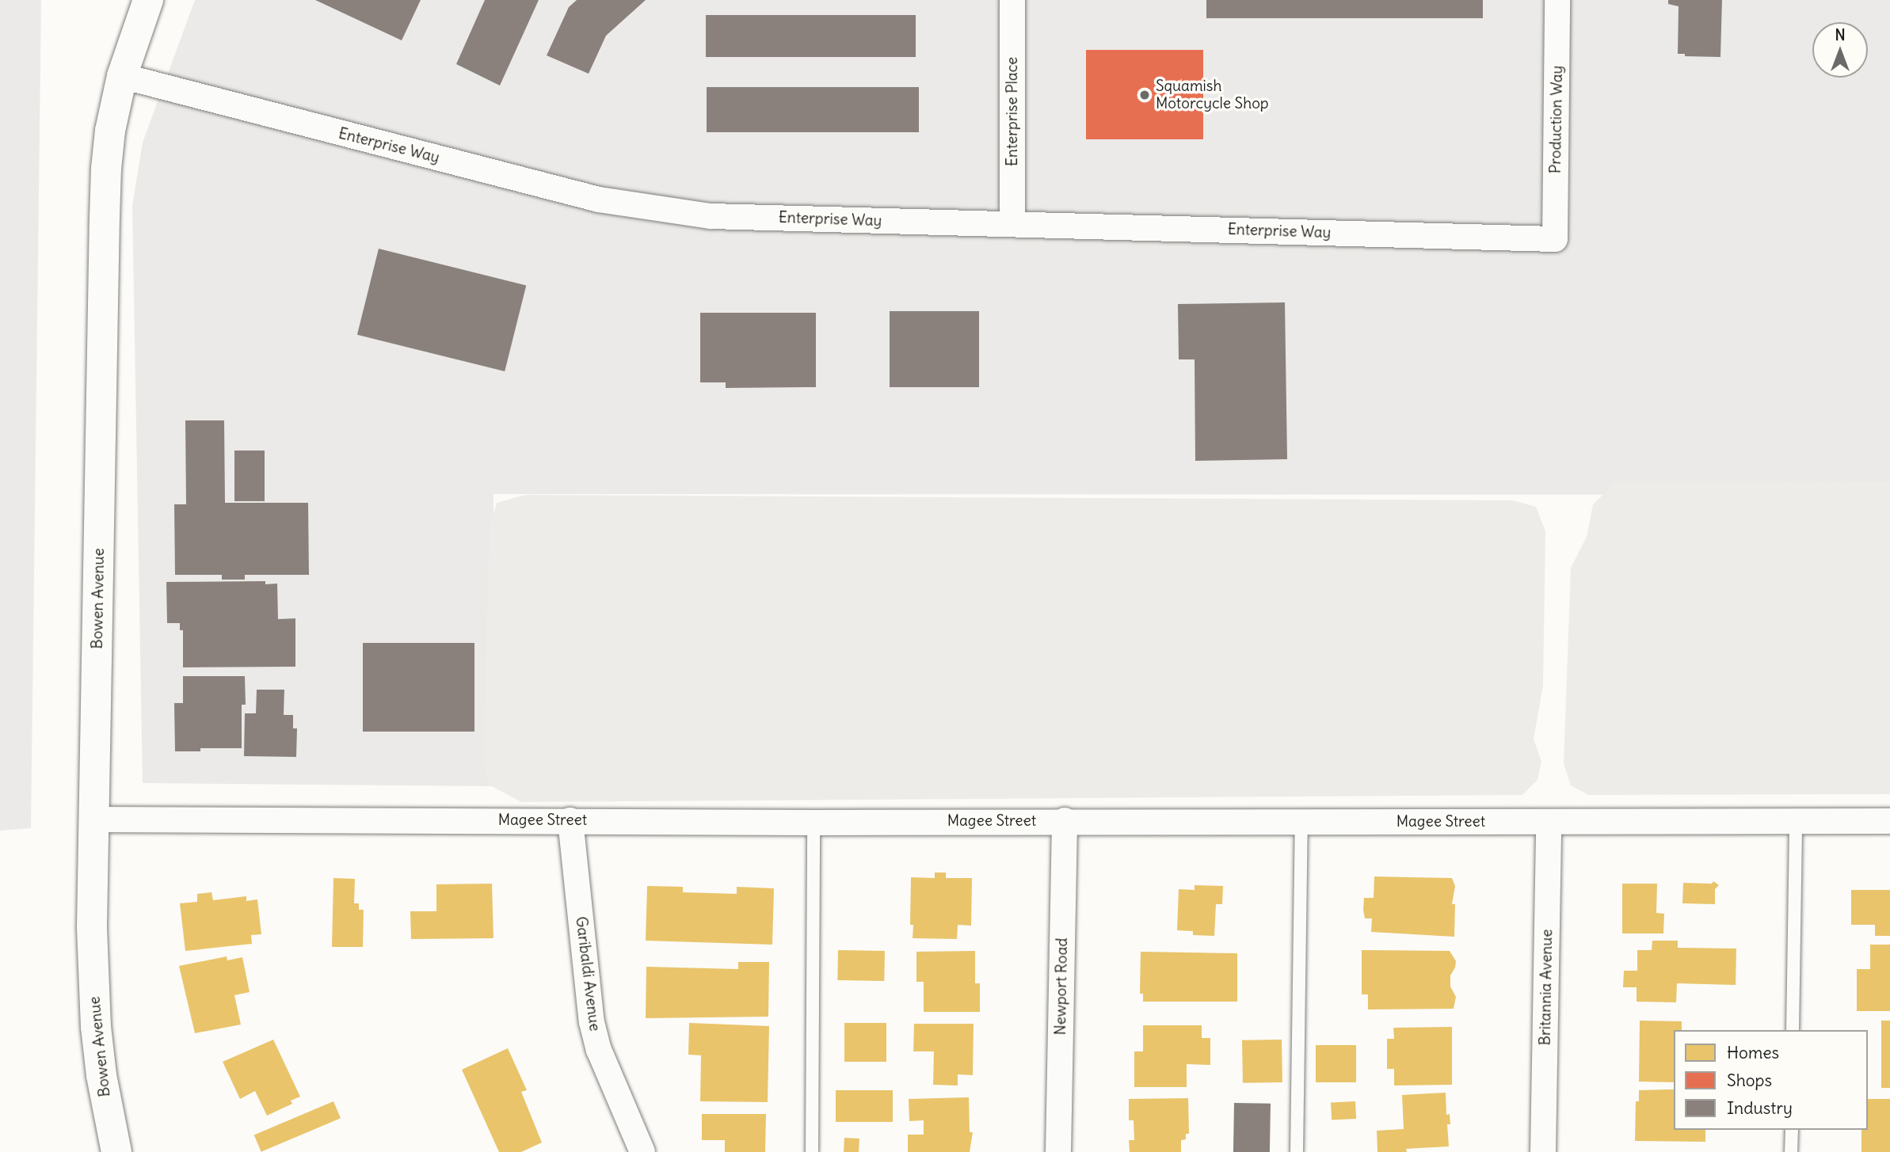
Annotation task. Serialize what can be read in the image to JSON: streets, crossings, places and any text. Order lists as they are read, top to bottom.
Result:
{
  "streets": {
    "street": [
      "Enterprise Place",
      "Production Way",
      "Enterprise Way",
      "Bowen Avenue",
      "Magee Street",
      "Garibaldi Avenue",
      "Newport Road",
      "Britannia Avenue"
    ]
  },
  "crossings": [
    ["Enterprise Place", "Enterprise Way"],
    ["Production Way", "Enterprise Way"],
    ["Enterprise Way", "Bowen Avenue"],
    ["Bowen Avenue", "Magee Street"],
    ["Magee Street", "Garibaldi Avenue"],
    ["Magee Street", "Newport Road"],
    ["Magee Street", "Britannia Avenue"]
  ],
  "places": ["Squamish Motorcycle Shop"],
  "legend": ["Homes", "Shops", "Industry"],
  "north": "top"
}
